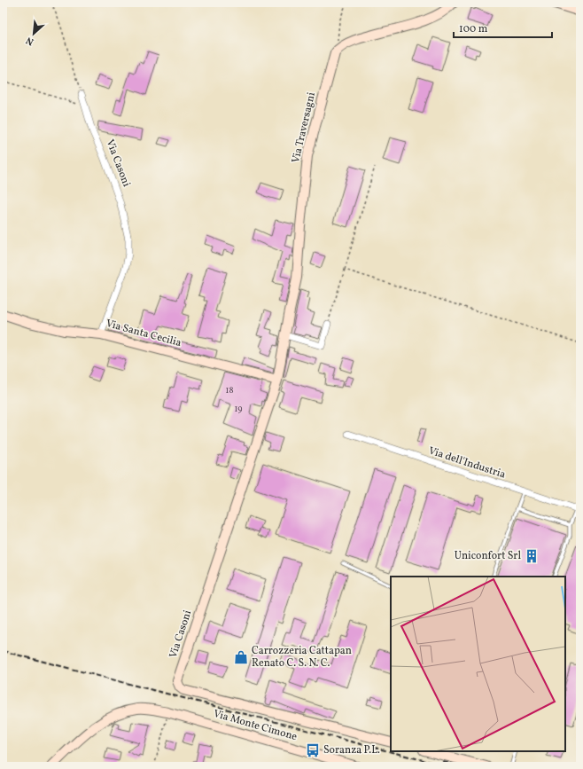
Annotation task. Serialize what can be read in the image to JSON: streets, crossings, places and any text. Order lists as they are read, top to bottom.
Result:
{
  "streets": {
    "street": [
      "Via Traversagni",
      "Via Casoni",
      "Via Santa Cecilia",
      "Via dell'Industria",
      "Via Monte Cimone"
    ]
  },
  "crossings": [
    ["Via Traversagni", "Via Casoni"],
    ["Via Traversagni", "Via Santa Cecilia"],
    ["Via Casoni", "Via Santa Cecilia"]
  ],
  "places": {
    "building": ["Uniconfort Srl"],
    "shop": ["Carrozzeria Cattapan Renato C. S. N. C."],
    "bus stop": ["Soranza P.L."]
  },
  "house_numbers": ["18", "19"],
  "scale_bar": "100 m",
  "north": "bottom left"
}
